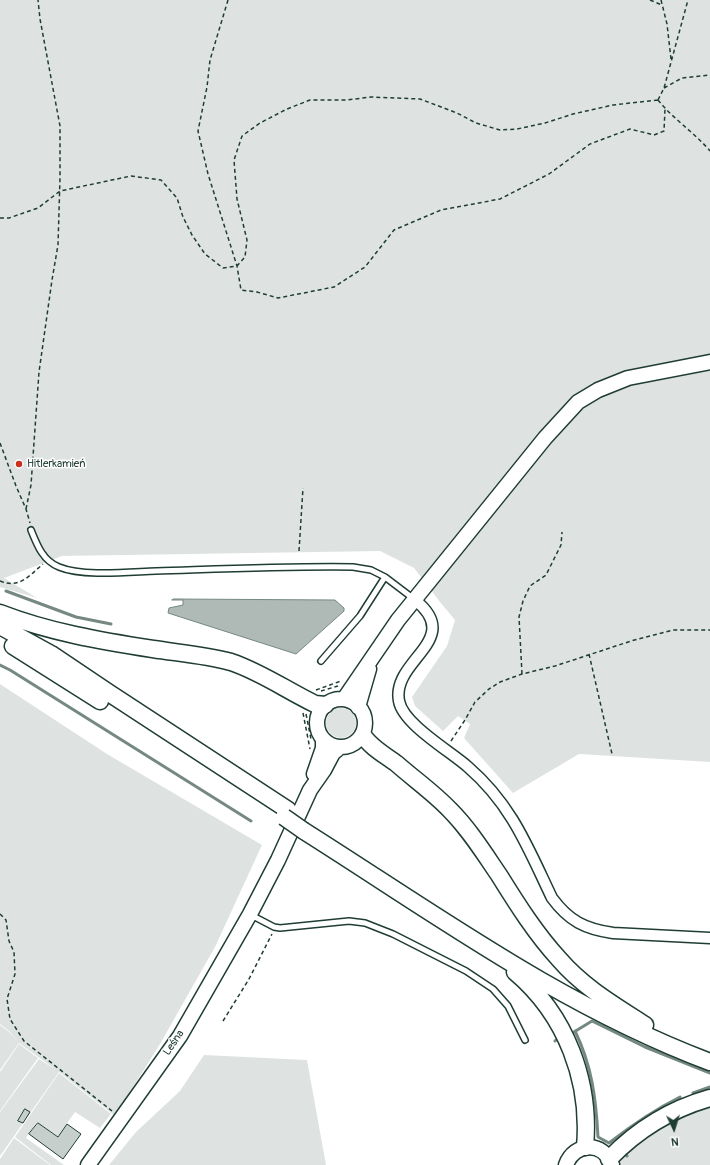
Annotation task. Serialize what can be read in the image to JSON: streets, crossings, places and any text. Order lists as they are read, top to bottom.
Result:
{
  "streets": {
    "street": ["Leśna"]
  },
  "places": ["Hitlerkamień"],
  "north": "bottom"
}
